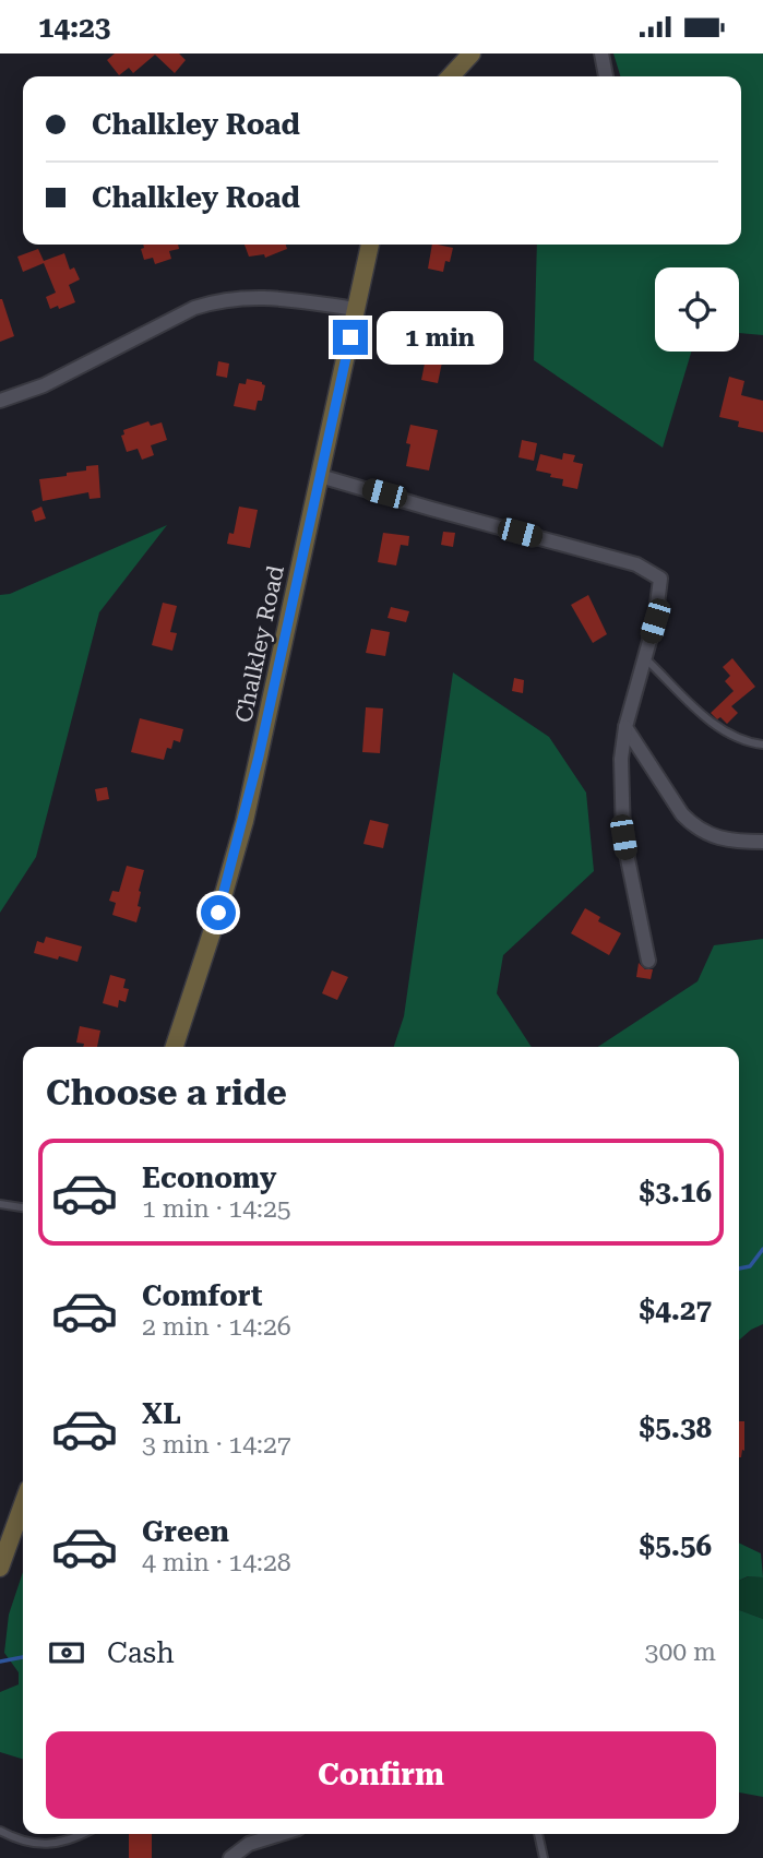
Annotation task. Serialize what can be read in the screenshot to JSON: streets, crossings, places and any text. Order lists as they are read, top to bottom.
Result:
{
  "streets": {
    "street": ["Chalkley Road"]
  },
  "page": {
    "status": "14:23",
    "banner": ["Chalkley Road", "Chalkley Road"],
    "bubble": "1 min",
    "heading": "Choose a ride",
    "list": [
      {
        "name": "Economy",
        "note": "1 min · 14:25",
        "value": "$3.16"
      },
      {
        "name": "Comfort",
        "note": "2 min · 14:26",
        "value": "$4.27"
      },
      {
        "name": "XL",
        "note": "3 min · 14:27",
        "value": "$5.38"
      },
      {
        "name": "Green",
        "note": "4 min · 14:28",
        "value": "$5.56"
      }
    ],
    "pay": ["Cash", "300 m"],
    "buttons": "Confirm"
  }
}
